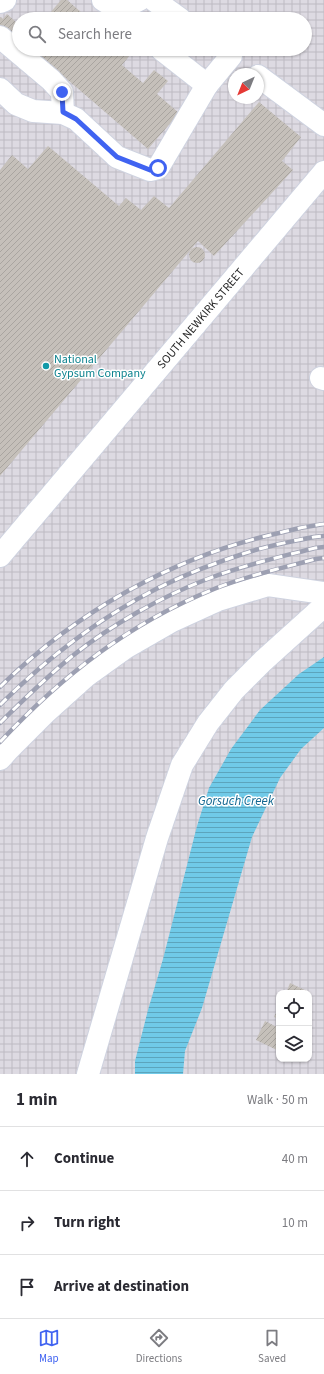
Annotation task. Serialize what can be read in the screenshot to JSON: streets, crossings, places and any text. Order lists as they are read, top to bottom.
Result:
{
  "streets": {
    "street": ["SOUTH NEWKIRK STREET"]
  },
  "water": ["Gorsuch Creek"],
  "places": ["National Gypsum Company"],
  "north": "bottom left",
  "page": {
    "search": "Search here",
    "heading": ["1 min", "Walk · 50 m"],
    "list": [
      ["Continue", "40 m"],
      ["Turn right", "10 m"],
      "Arrive at destination"
    ],
    "nav": ["Map", "Directions", "Saved"]
  }
}
